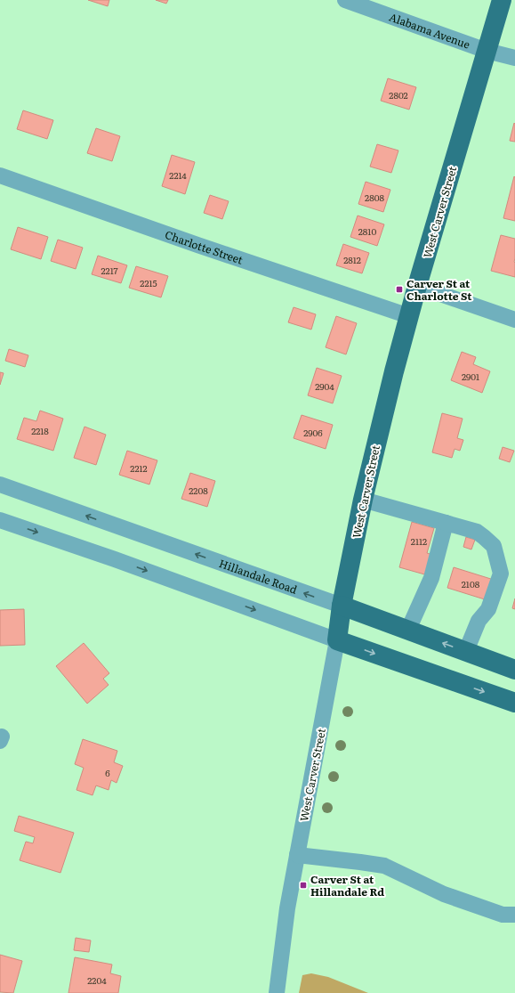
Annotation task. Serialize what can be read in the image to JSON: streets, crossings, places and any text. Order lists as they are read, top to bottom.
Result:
{
  "streets": {
    "main road": ["West Carver Street", "Hillandale Road"],
    "street": ["Alabama Avenue", "Charlotte Street"]
  },
  "crossings": [
    ["Alabama Avenue", "West Carver Street"],
    ["West Carver Street", "Charlotte Street"],
    ["West Carver Street", "Hillandale Road"]
  ],
  "places": {
    "transit": ["Carver St at Charlotte St", "Carver St at Hillandale Rd"]
  },
  "house_numbers": [
    "2802",
    "2214",
    "2808",
    "2810",
    "2812",
    "2217",
    "2215",
    "2901",
    "2904",
    "2218",
    "2906",
    "2212",
    "2208",
    "2112",
    "2108",
    "6",
    "2204"
  ]
}
